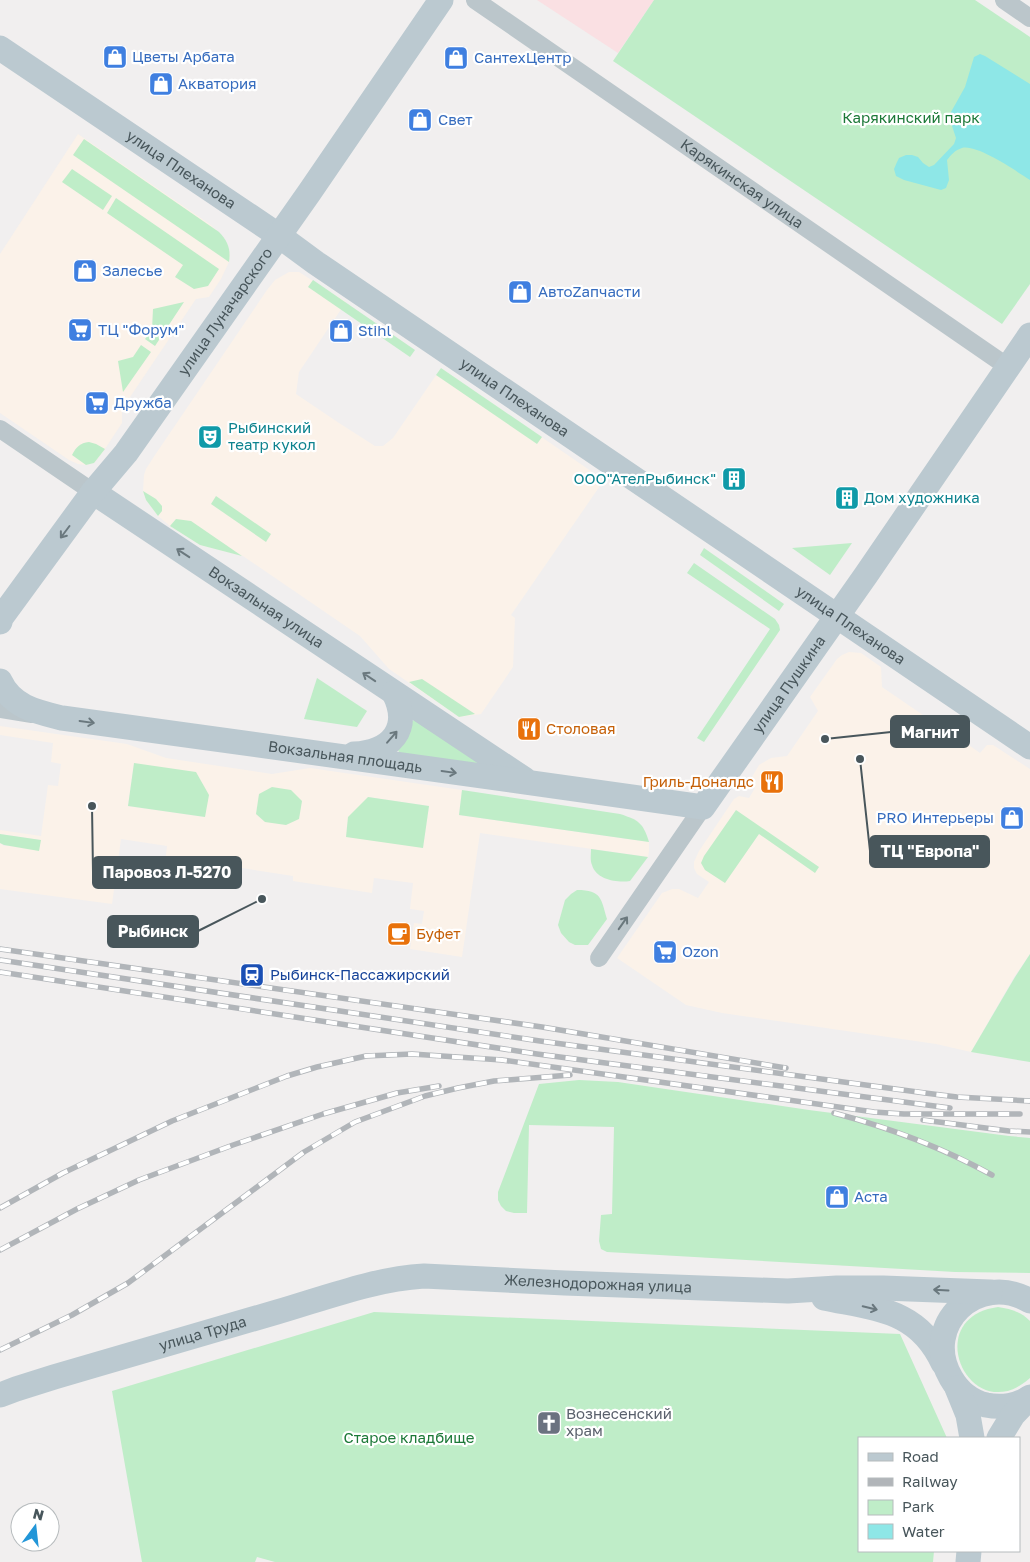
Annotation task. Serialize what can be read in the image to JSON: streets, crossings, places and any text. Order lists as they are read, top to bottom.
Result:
{
  "streets": {
    "street": [
      "улица Плеханова",
      "Карякинская улица",
      "улица Луначарского",
      "Вокзальная улица",
      "улица Пушкина",
      "Вокзальная площадь",
      "Железнодорожная улица",
      "улица Труда"
    ]
  },
  "crossings": [
    ["улица Плеханова", "улица Луначарского"],
    ["улица Плеханова", "улица Пушкина"],
    ["Карякинская улица", "улица Пушкина"],
    ["улица Луначарского", "Вокзальная улица"],
    ["Вокзальная улица", "Вокзальная площадь"],
    ["улица Пушкина", "Вокзальная площадь"],
    ["Железнодорожная улица", "улица Труда"]
  ],
  "one_way": ["Вокзальная улица", "Вокзальная площадь"],
  "parks": ["Карякинский парк", "Старое кладбище"],
  "places": {
    "shop": [
      "Цветы Арбата",
      "СантехЦентр",
      "Акватория",
      "Свет",
      "Залесье",
      "AвтоZапчасти",
      "Stihl",
      "PRO Интерьеры",
      "Аста"
    ],
    "supermarket": ["ТЦ \"Форум\"", "Дружба", "Ozon"],
    "theatre": ["Рыбинский театр кукол"],
    "building": ["ООО\"АтелРыбинск\"", "Дом художника"],
    "restaurant": ["Столовая", "Гриль-Доналдс"],
    "other": [
      "Магнит",
      "ТЦ \"Европа\"",
      "Паровоз Л-5270",
      "Рыбинск"
    ],
    "cafe": ["Буфет"],
    "station": ["Рыбинск-Пассажирский"],
    "church": ["Вознесенский храм"]
  },
  "legend": [
    "Road",
    "Railway",
    "Park",
    "Water"
  ],
  "north": "top"
}
